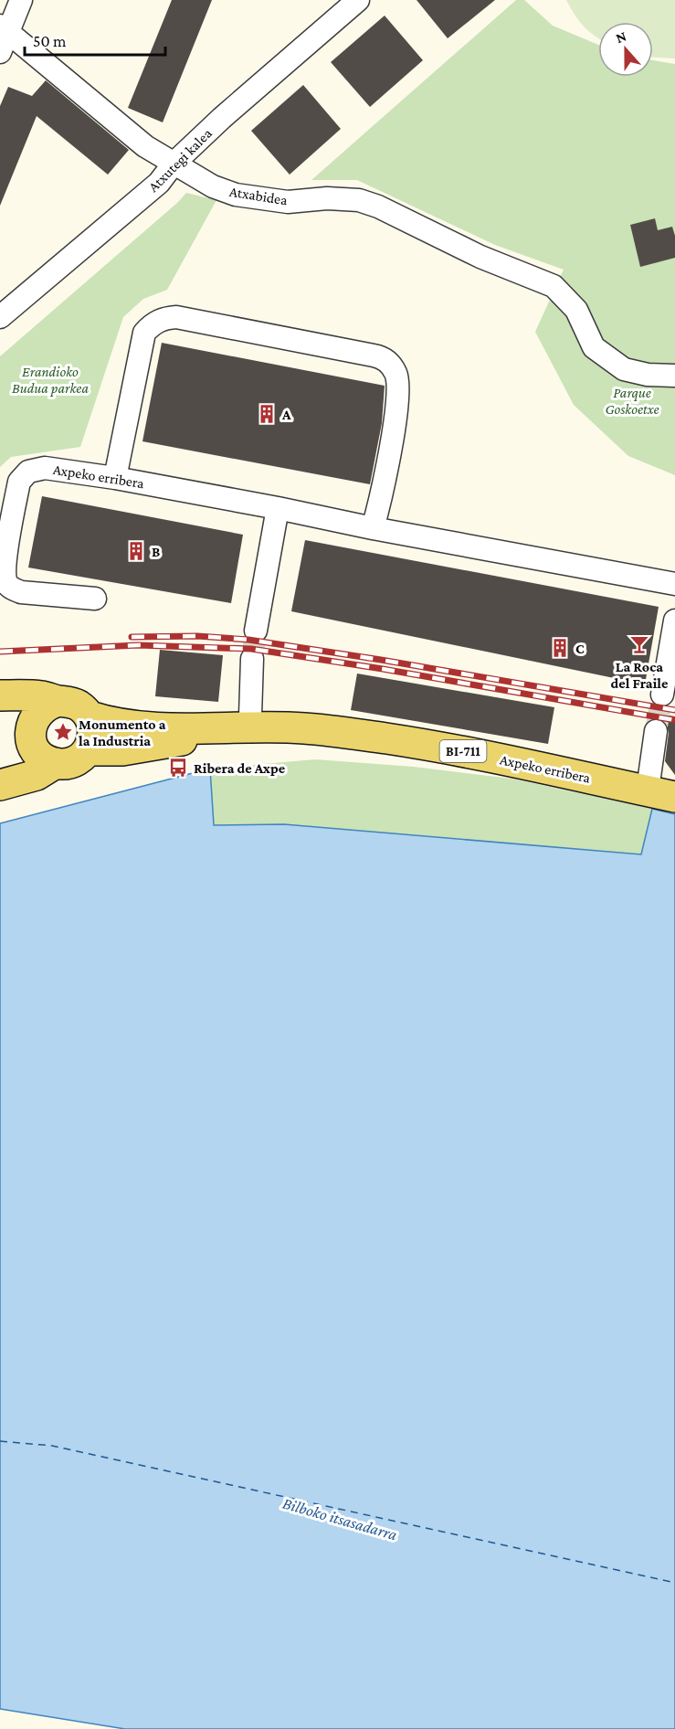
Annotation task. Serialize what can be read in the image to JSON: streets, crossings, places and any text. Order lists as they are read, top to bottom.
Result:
{
  "streets": {
    "main road": ["Axpeko erribera", "BI-711"],
    "street": ["Atxutegi kalea", "Atxabidea"]
  },
  "crossings": [
    ["Atxutegi kalea", "Atxabidea"],
    ["Axpeko erribera", "BI-711"]
  ],
  "water": ["Bilboko itsasadarra"],
  "parks": ["Erandioko Budua parkea", "Parque Goskoetxe"],
  "places": {
    "building": ["A", "B", "C"],
    "bar": ["La Roca del Fraile"],
    "place": ["Monumento a la Industria"],
    "bus stop": ["Ribera de Axpe"]
  },
  "scale_bar": "50 m",
  "north": "top"
}
